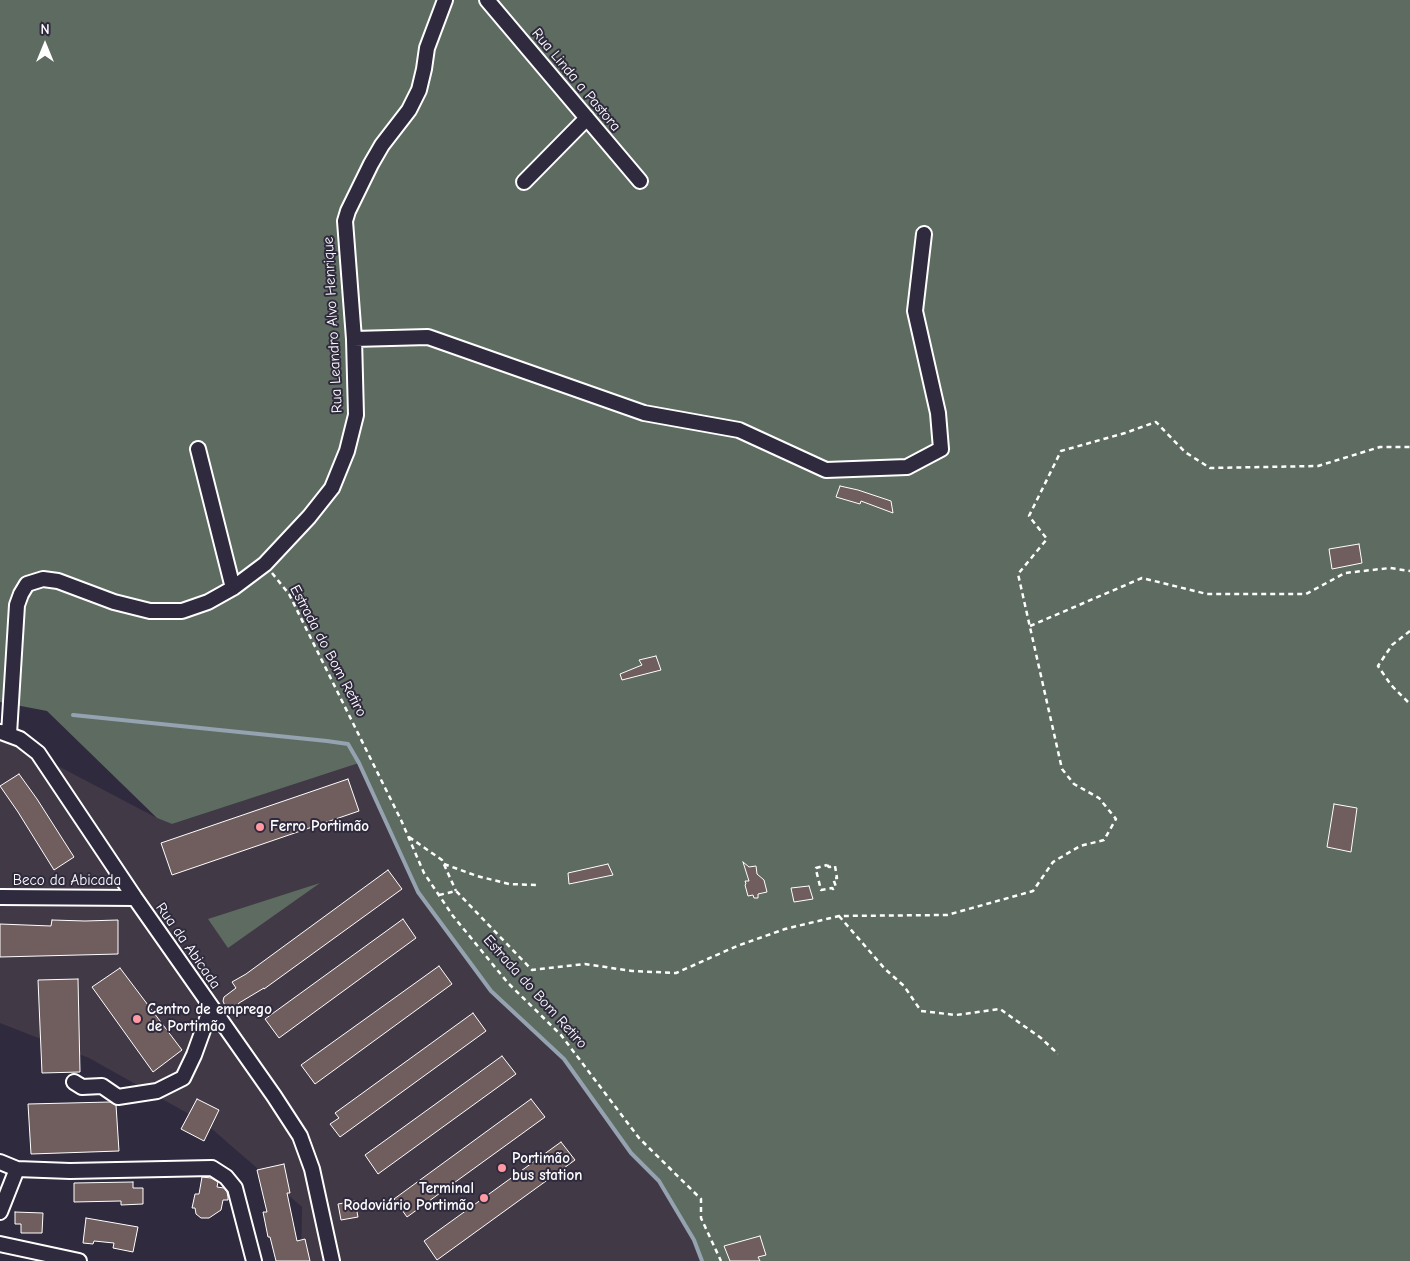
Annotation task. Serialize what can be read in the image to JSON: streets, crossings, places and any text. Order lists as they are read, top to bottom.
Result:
{
  "streets": {
    "street": [
      "Rua Linda a Pastora",
      "Rua Leandro Alvo Henrique",
      "Beco da Abicada",
      "Rua da Abicada"
    ],
    "path": ["Estrada do Bom Retiro"]
  },
  "crossings": [
    ["Rua Leandro Alvo Henrique", "Estrada do Bom Retiro"],
    ["Rua Leandro Alvo Henrique", "Rua da Abicada"],
    ["Beco da Abicada", "Rua da Abicada"]
  ],
  "places": [
    "Ferro Portimão",
    "Centro de emprego de Portimão",
    "Portimão bus station",
    "Terminal Rodoviário Portimão"
  ],
  "north": "top"
}
